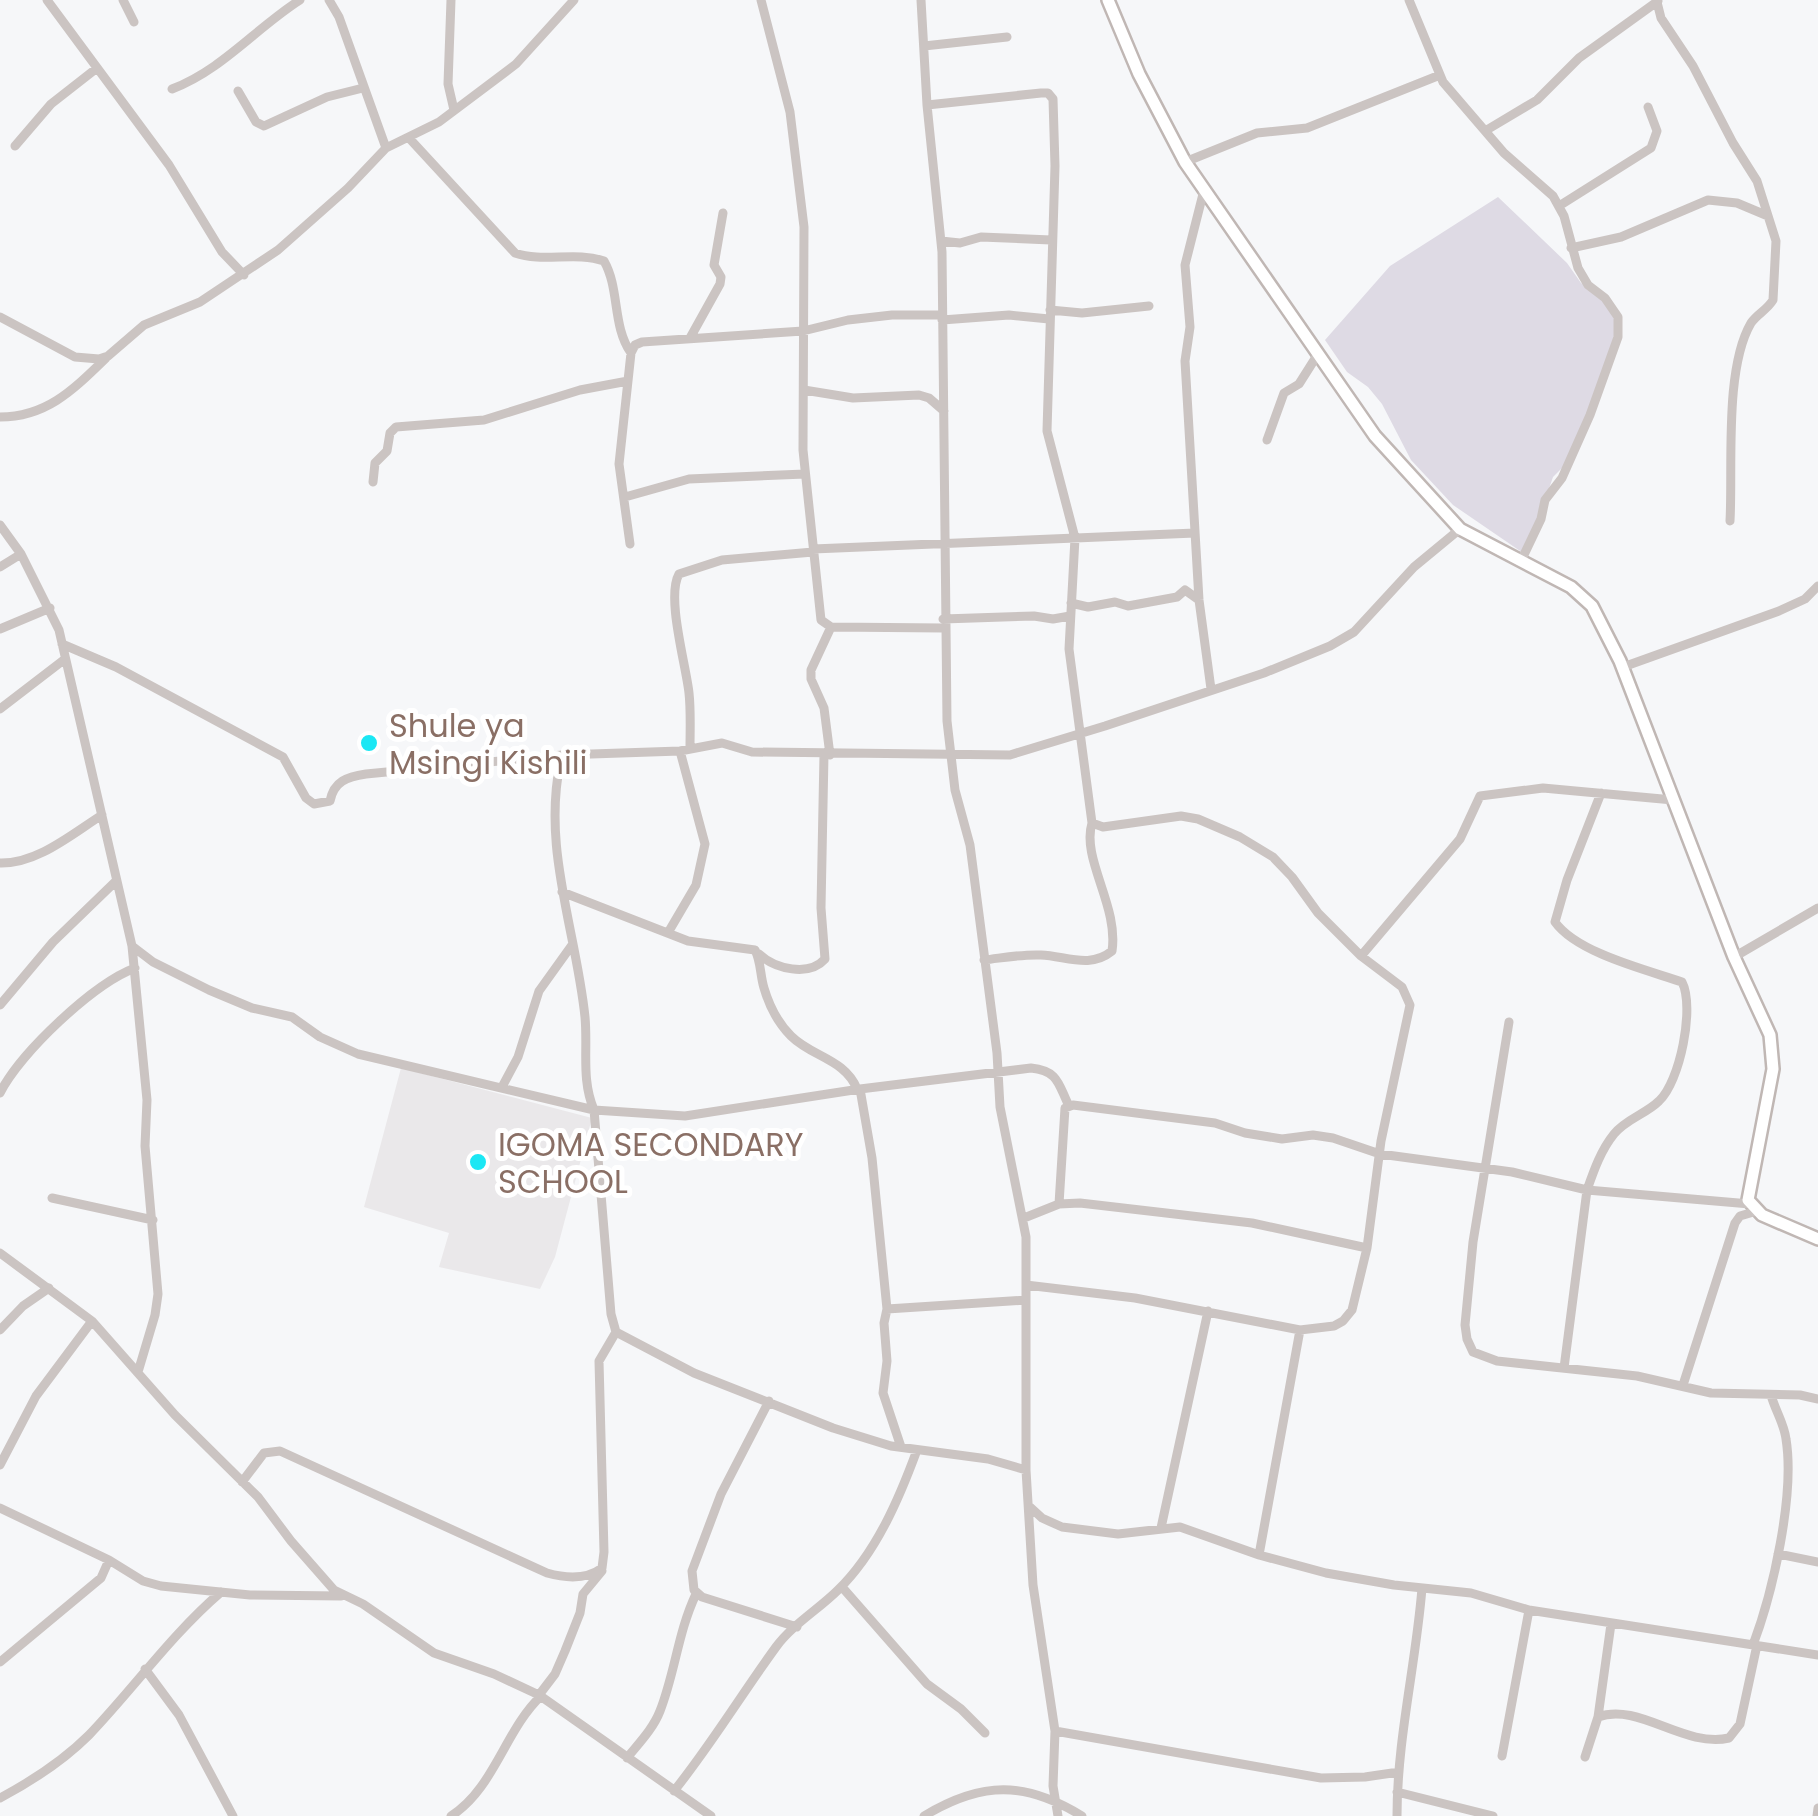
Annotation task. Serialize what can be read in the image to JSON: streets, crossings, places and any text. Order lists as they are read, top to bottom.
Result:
{
  "places": ["Shule ya Msingi Kishili", "IGOMA SECONDARY SCHOOL"]
}
